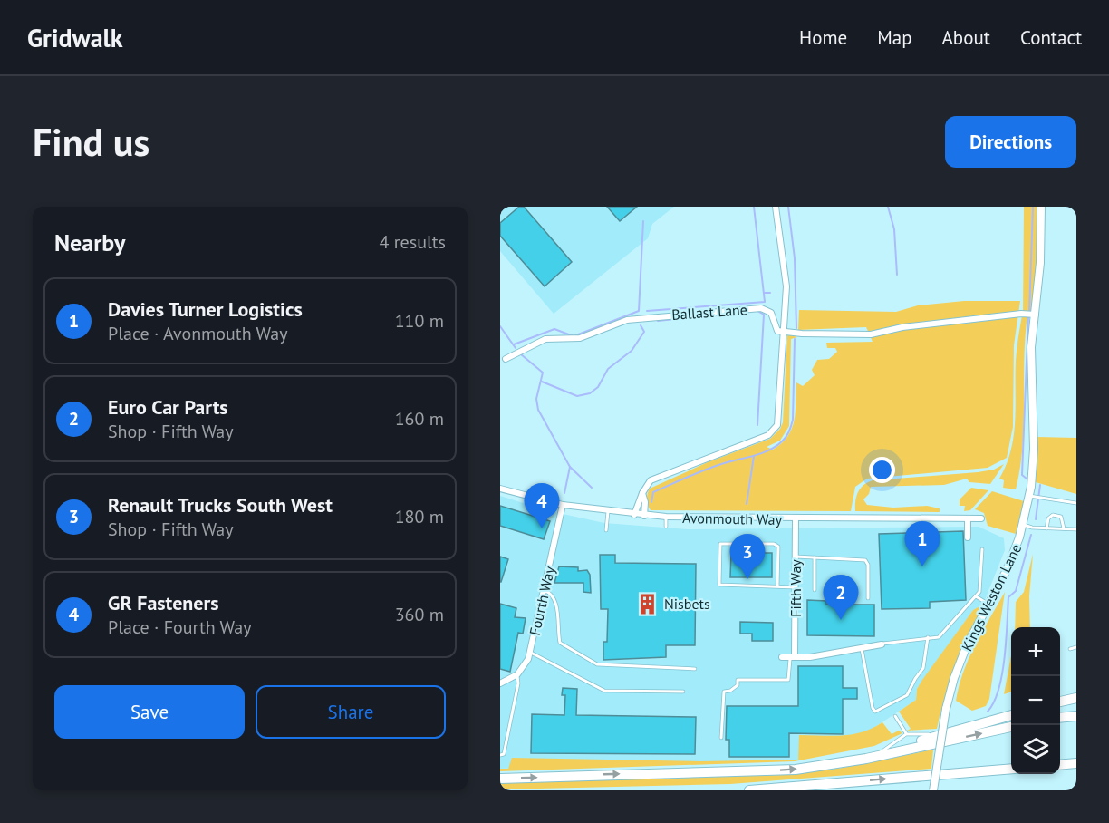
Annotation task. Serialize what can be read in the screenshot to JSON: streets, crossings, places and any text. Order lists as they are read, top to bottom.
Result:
{
  "streets": {
    "street": [
      "Ballast Lane",
      "Avonmouth Way",
      "Fifth Way",
      "Kings Weston Lane",
      "Fourth Way"
    ]
  },
  "crossings": [
    ["Avonmouth Way", "Fifth Way"],
    ["Avonmouth Way", "Fourth Way"]
  ],
  "places": {
    "building": ["Nisbets"]
  },
  "page": {
    "header": "Gridwalk",
    "nav": [
      "Home",
      "Map",
      "About",
      "Contact"
    ],
    "buttons": [
      "Directions",
      ["Save", "Share"]
    ],
    "title": "Find us",
    "heading": ["Nearby", "4 results"],
    "list": [
      {
        "mark": "1",
        "name": "Davies Turner Logistics",
        "note": "Place · Avonmouth Way",
        "value": "110 m"
      },
      {
        "mark": "2",
        "name": "Euro Car Parts",
        "note": "Shop · Fifth Way",
        "value": "160 m"
      },
      {
        "mark": "3",
        "name": "Renault Trucks South West",
        "note": "Shop · Fifth Way",
        "value": "180 m"
      },
      {
        "mark": "4",
        "name": "GR Fasteners",
        "note": "Place · Fourth Way",
        "value": "360 m"
      }
    ],
    "pins": [
      "4",
      "1",
      "3",
      "2"
    ],
    "map_buttons": ["+", "−"]
  }
}
